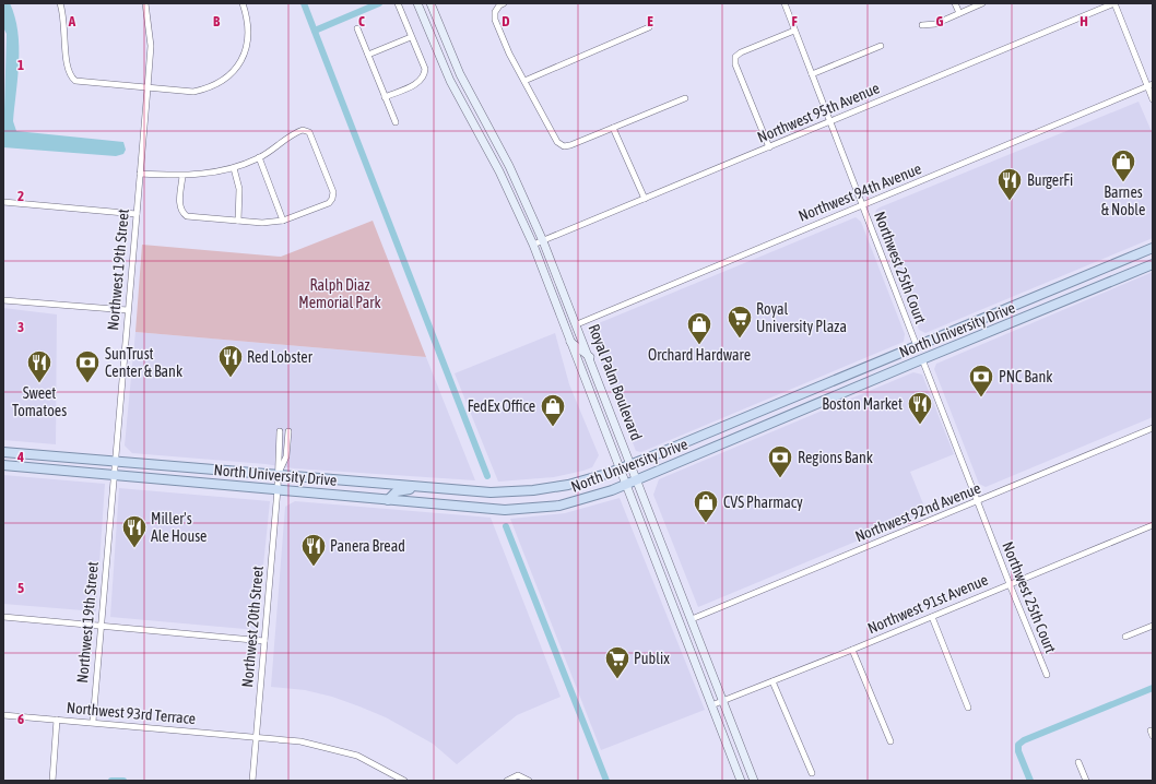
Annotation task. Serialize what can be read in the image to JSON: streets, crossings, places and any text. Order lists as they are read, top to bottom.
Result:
{
  "streets": {
    "main road": ["North University Drive", "Royal Palm Boulevard"],
    "street": [
      "Northwest 95th Avenue",
      "Northwest 94th Avenue",
      "Northwest 25th Court",
      "Northwest 19th Street",
      "Northwest 92nd Avenue",
      "Northwest 91st Avenue",
      "Northwest 20th Street",
      "Northwest 93rd Terrace"
    ]
  },
  "crossings": [
    ["Northwest 95th Avenue", "Northwest 25th Court"],
    ["Northwest 95th Avenue", "Royal Palm Boulevard"],
    ["Northwest 94th Avenue", "Northwest 25th Court"],
    ["Northwest 94th Avenue", "Royal Palm Boulevard"],
    ["Northwest 25th Court", "North University Drive"],
    ["Northwest 25th Court", "Northwest 92nd Avenue"],
    ["Northwest 25th Court", "Northwest 91st Avenue"],
    ["Northwest 19th Street", "North University Drive"],
    ["Northwest 19th Street", "Northwest 93rd Terrace"],
    ["North University Drive", "Royal Palm Boulevard"],
    ["North University Drive", "Northwest 20th Street"],
    ["Royal Palm Boulevard", "Northwest 92nd Avenue"],
    ["Royal Palm Boulevard", "Northwest 91st Avenue"],
    ["Northwest 20th Street", "Northwest 93rd Terrace"]
  ],
  "parks": ["Ralph Diaz Memorial Park"],
  "places": {
    "shop": [
      "Barnes & Noble",
      "Orchard Hardware",
      "FedEx Office",
      "CVS Pharmacy"
    ],
    "restaurant": [
      "BurgerFi",
      "Red Lobster",
      "Sweet Tomatoes",
      "Boston Market",
      "Miller's Ale House",
      "Panera Bread"
    ],
    "supermarket": ["Royal University Plaza", "Publix"],
    "bank": ["SunTrust Center & Bank", "PNC Bank", "Regions Bank"]
  },
  "grid": {
    "columns": [
      "A",
      "B",
      "C",
      "D",
      "E",
      "F",
      "G",
      "H"
    ],
    "rows": [
      "1",
      "2",
      "3",
      "4",
      "5",
      "6"
    ]
  }
}
